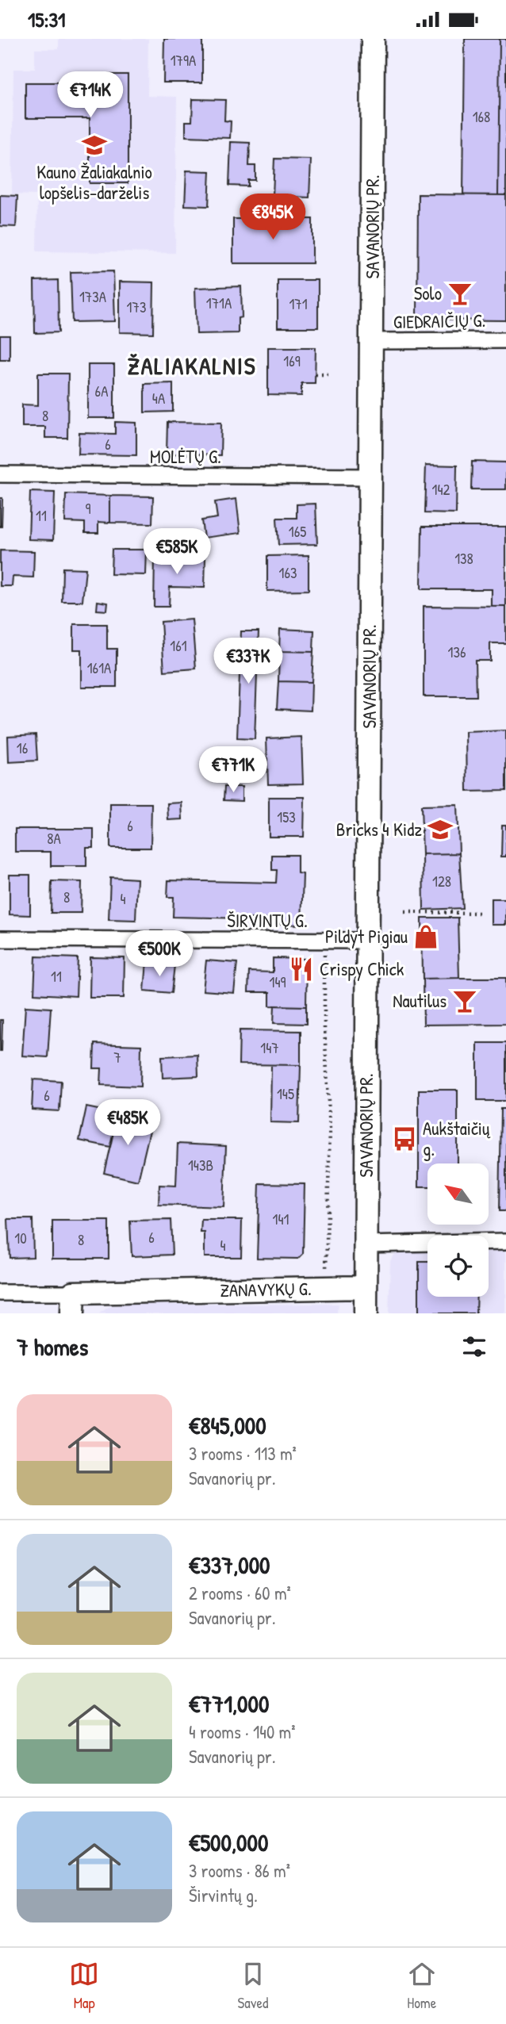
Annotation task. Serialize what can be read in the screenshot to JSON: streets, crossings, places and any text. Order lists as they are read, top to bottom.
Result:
{
  "streets": {
    "main road": ["SAVANORIŲ PR.", "ZANAVYKŲ G."],
    "street": ["GIEDRAIČIŲ G.", "MOLĖTŲ G.", "ŠIRVINTŲ G."]
  },
  "crossings": [
    ["SAVANORIŲ PR.", "GIEDRAIČIŲ G."],
    ["SAVANORIŲ PR.", "MOLĖTŲ G."],
    ["SAVANORIŲ PR.", "ŠIRVINTŲ G."],
    ["SAVANORIŲ PR.", "ZANAVYKŲ G."]
  ],
  "districts": ["ŽALIAKALNIS"],
  "places": {
    "school or university": ["Kauno Žaliakalnio lopšelis-darželis", "Bricks 4 Kidz"],
    "bar": ["Solo", "Nautilus"],
    "shop": ["Pildyt Pigiau"],
    "restaurant": ["Crispy Chick"],
    "bus stop": ["Aukštaičių g."]
  },
  "house_numbers": [
    "179A",
    "168",
    "173A",
    "171A",
    "171",
    "173",
    "169",
    "6A",
    "4A",
    "8",
    "6",
    "142",
    "9",
    "11",
    "165",
    "138",
    "163",
    "161",
    "136",
    "161A",
    "16",
    "153",
    "6",
    "8A",
    "128",
    "8",
    "4",
    "11",
    "149",
    "147",
    "7",
    "145",
    "6",
    "143B",
    "141",
    "6",
    "10",
    "8",
    "4"
  ],
  "north": "top left",
  "page": {
    "status": "15:31",
    "price": [
      "€714K",
      "€845K",
      "€585K",
      "€337K",
      "€771K",
      "€500K",
      "€485K"
    ],
    "heading": "7 homes",
    "list": [
      {
        "name": "€845,000",
        "note": "3 rooms · 113 m² · Savanorių pr."
      },
      {
        "name": "€337,000",
        "note": "2 rooms · 60 m² · Savanorių pr."
      },
      {
        "name": "€771,000",
        "note": "4 rooms · 140 m² · Savanorių pr."
      },
      {
        "name": "€500,000",
        "note": "3 rooms · 86 m² · Širvintų g."
      }
    ],
    "tabs": ["Map", "Saved", "Home"]
  }
}
